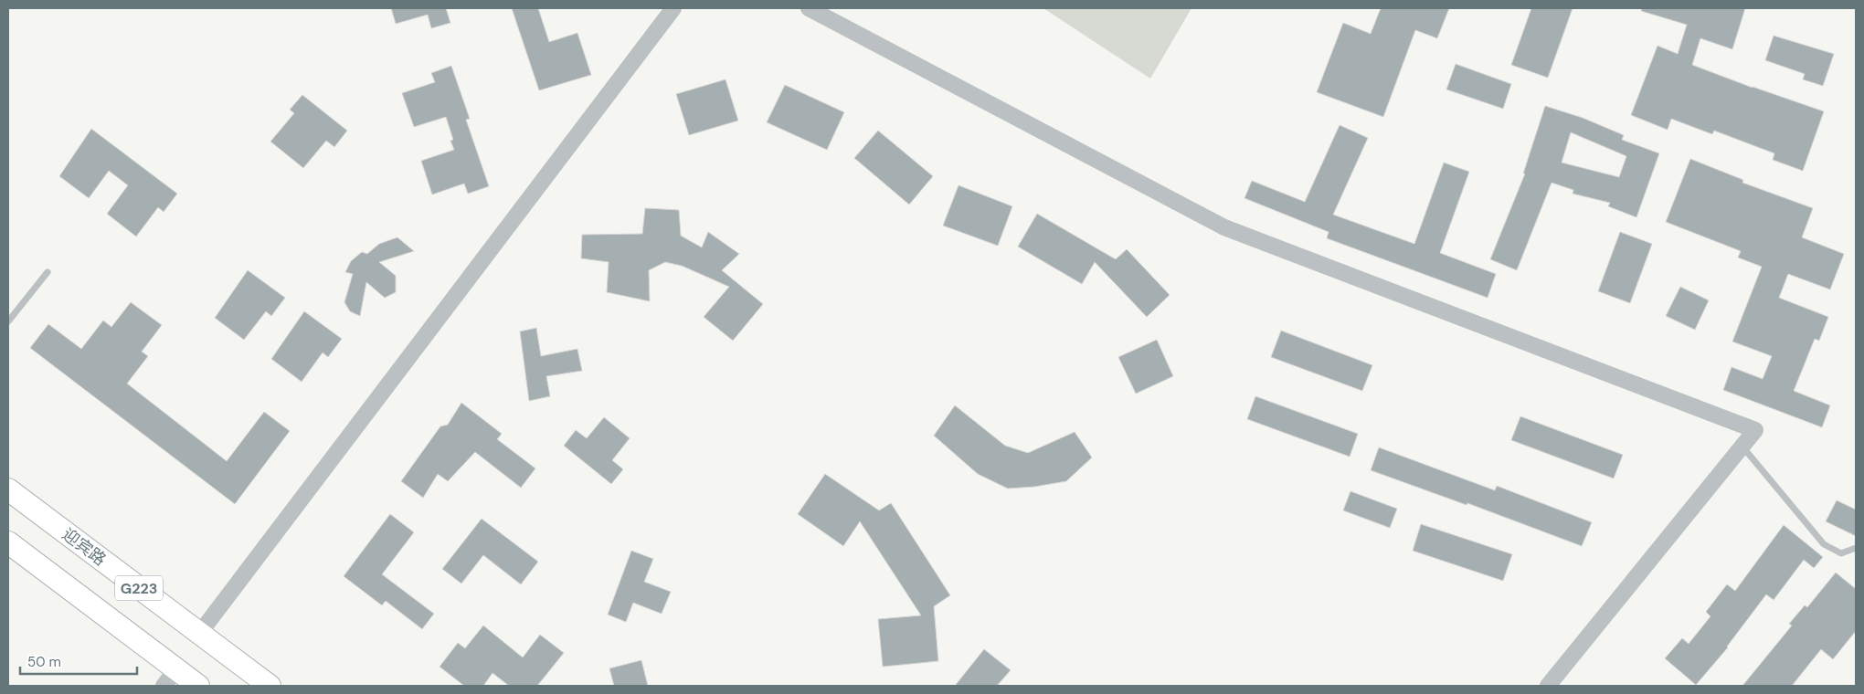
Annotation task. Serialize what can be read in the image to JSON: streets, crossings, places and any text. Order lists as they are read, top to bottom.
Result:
{
  "streets": {
    "highway": ["迎宾路", "G223"]
  },
  "scale_bar": "50 m"
}
